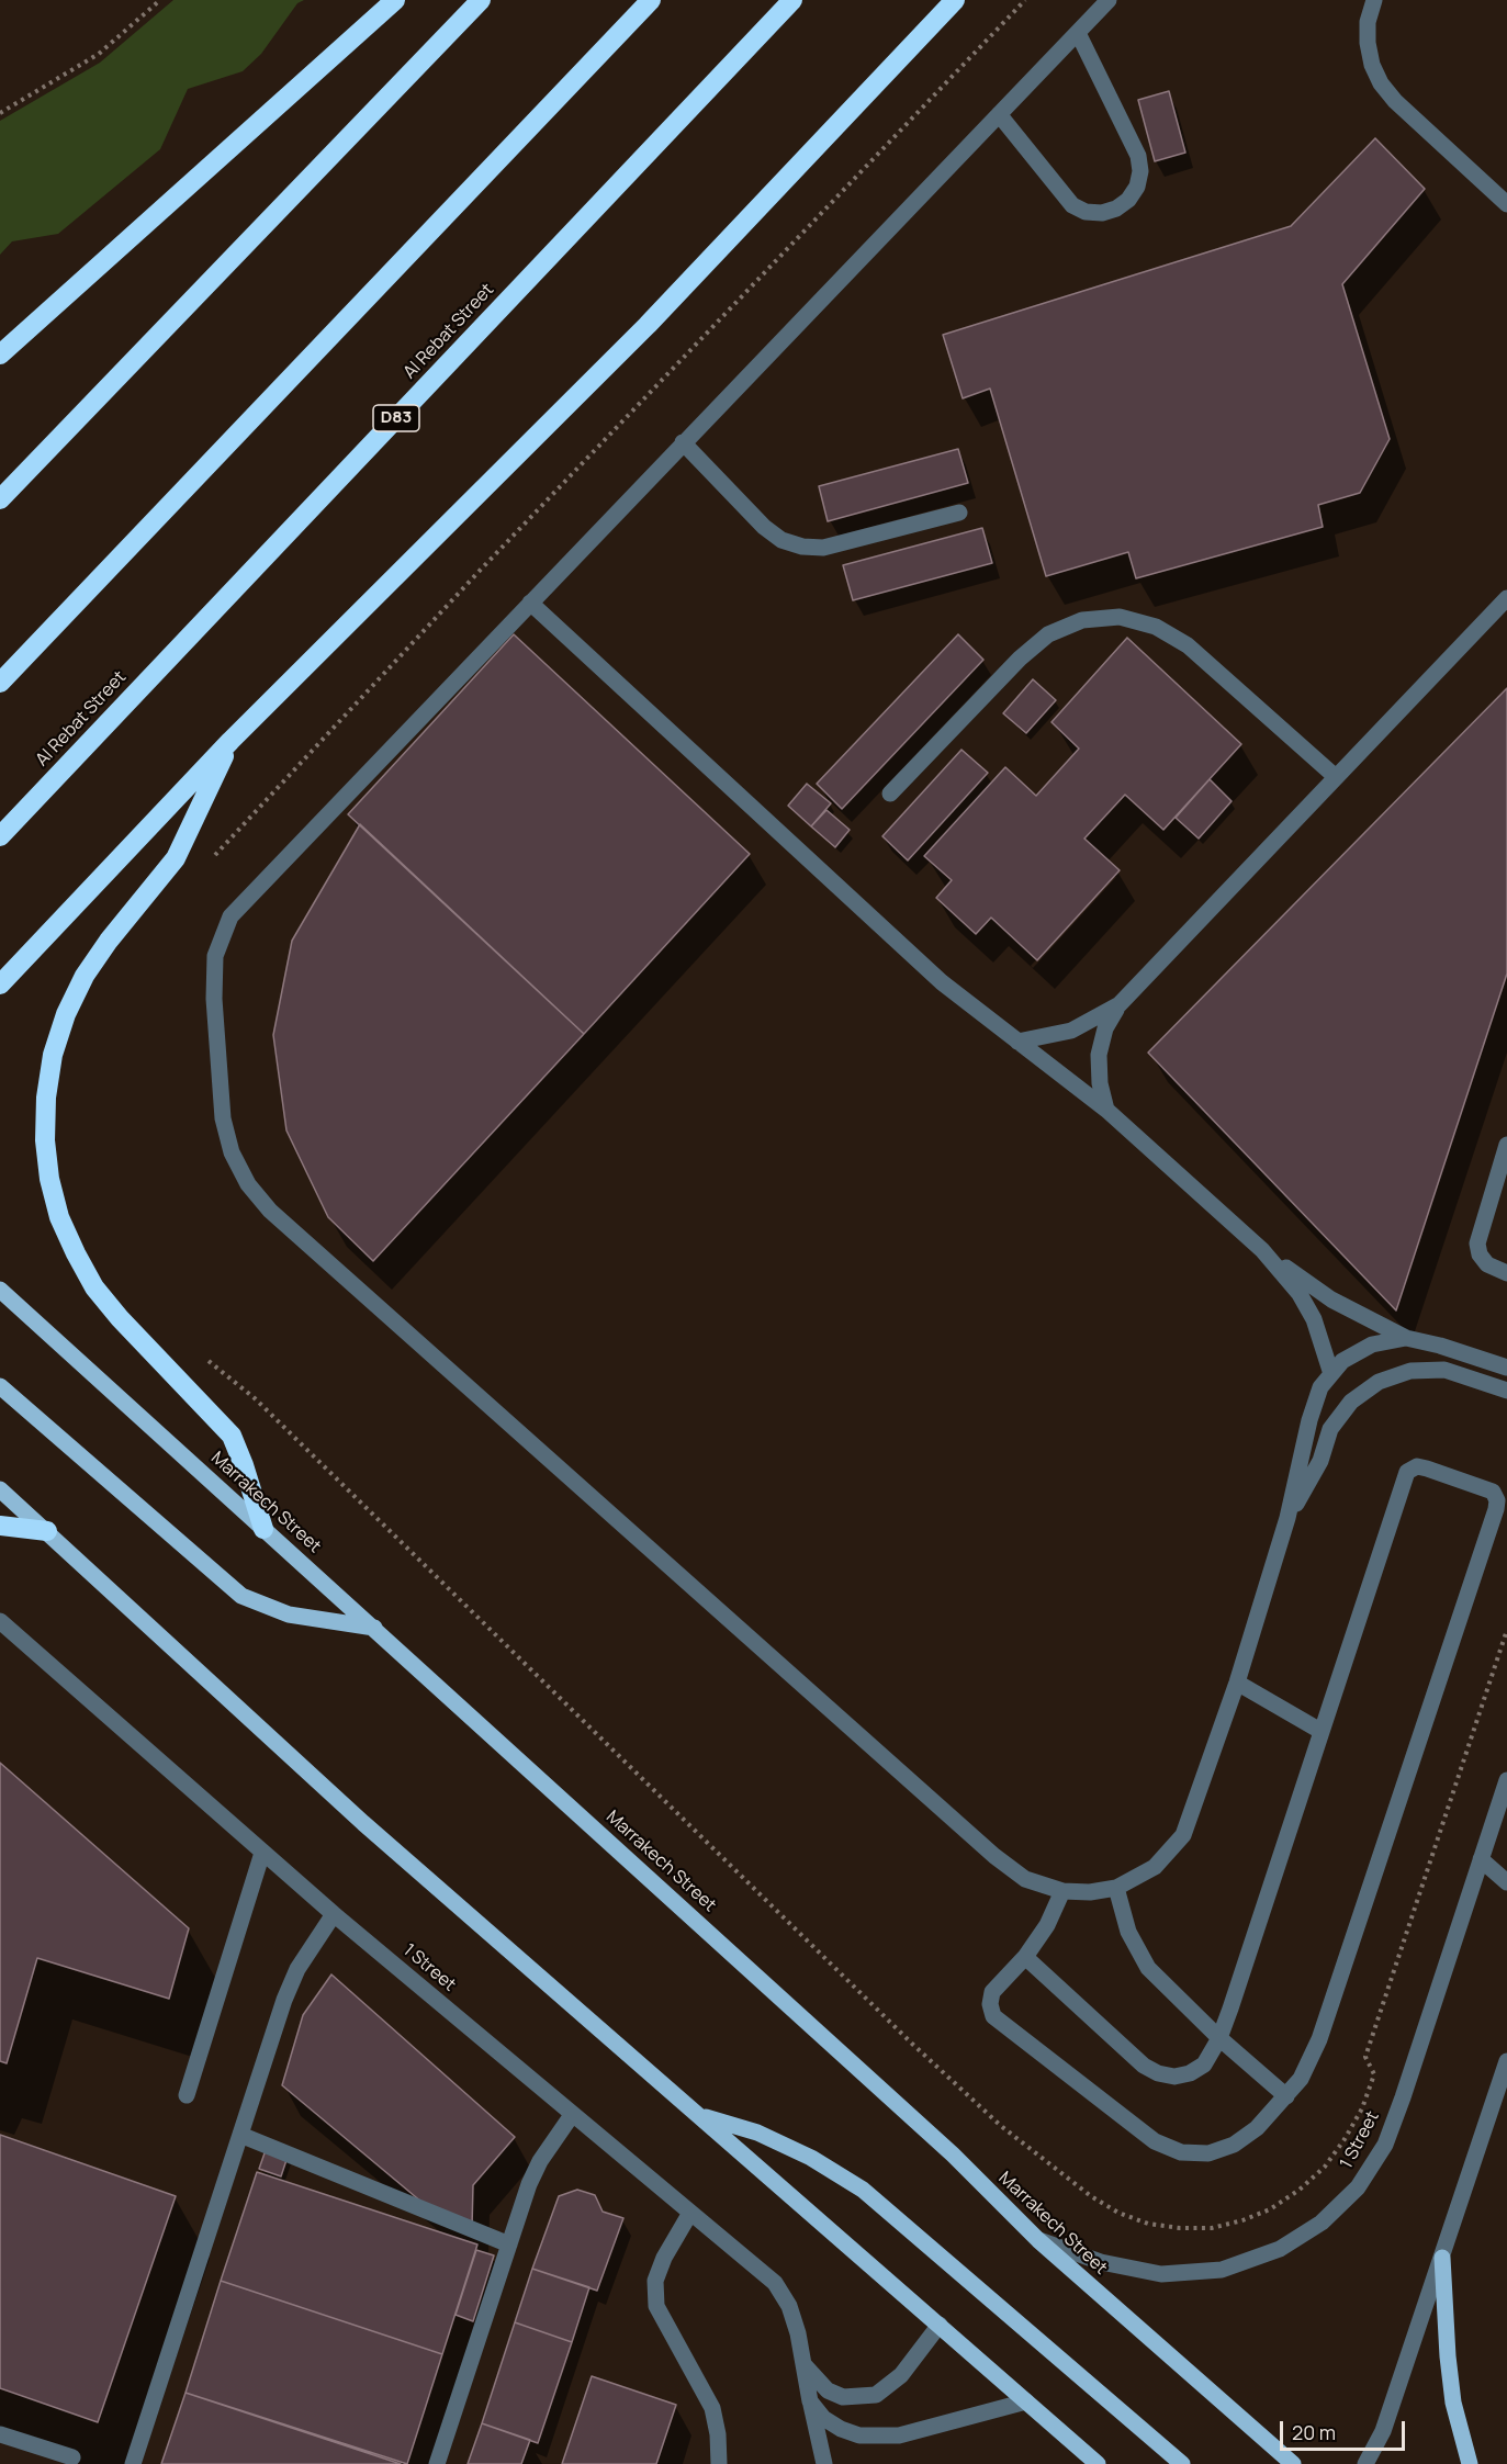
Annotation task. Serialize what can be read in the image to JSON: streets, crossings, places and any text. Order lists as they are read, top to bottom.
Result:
{
  "streets": {
    "highway": ["Al Rebat Street", "D83"],
    "main road": ["Marrakech Street"],
    "street": ["1 Street"]
  },
  "crossings": [
    ["Marrakech Street", "1 Street"]
  ],
  "scale_bar": "20 m"
}
